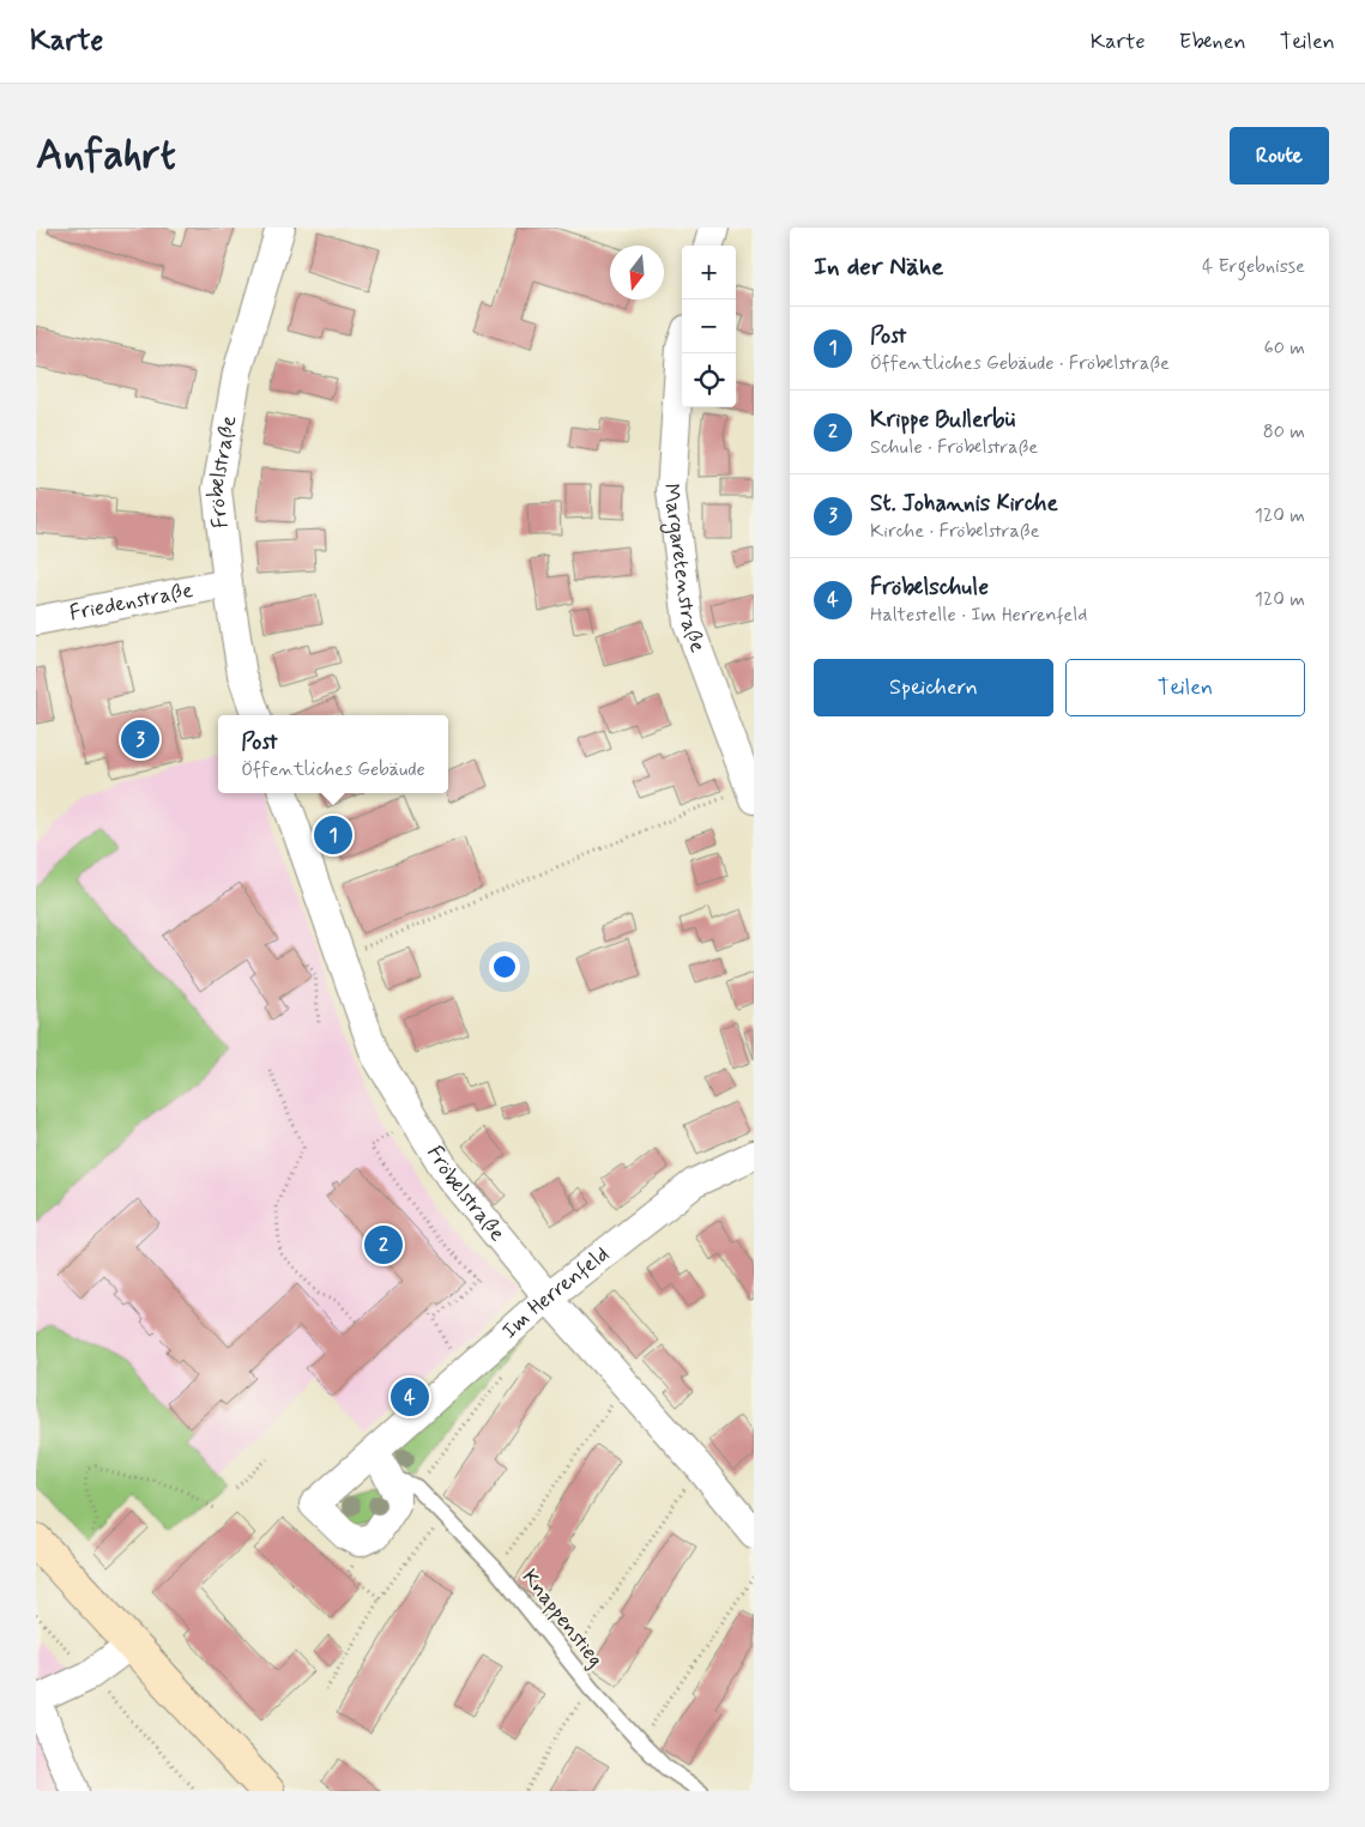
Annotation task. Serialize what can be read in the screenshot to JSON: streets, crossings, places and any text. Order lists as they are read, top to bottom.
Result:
{
  "streets": {
    "street": [
      "Fröbelstraße",
      "Margaretenstraße",
      "Friedenstraße",
      "Im Herrenfeld"
    ],
    "lane": ["Knappenstieg"]
  },
  "crossings": [
    ["Fröbelstraße", "Friedenstraße"],
    ["Fröbelstraße", "Im Herrenfeld"],
    ["Im Herrenfeld", "Knappenstieg"]
  ],
  "north": "bottom",
  "page": {
    "header": "Karte",
    "nav": ["Karte", "Ebenen", "Teilen"],
    "buttons": [
      "Route",
      ["Speichern", "Teilen"]
    ],
    "title": "Anfahrt",
    "heading": ["In der Nähe", "4 Ergebnisse"],
    "map_buttons": ["+", "−"],
    "list": [
      {
        "mark": "1",
        "name": "Post",
        "note": "Öffentliches Gebäude · Fröbelstraße",
        "value": "60 m"
      },
      {
        "mark": "2",
        "name": "Krippe Bullerbü",
        "note": "Schule · Fröbelstraße",
        "value": "80 m"
      },
      {
        "mark": "3",
        "name": "St. Johannis Kirche",
        "note": "Kirche · Fröbelstraße",
        "value": "120 m"
      },
      {
        "mark": "4",
        "name": "Fröbelschule",
        "note": "Haltestelle · Im Herrenfeld",
        "value": "120 m"
      }
    ],
    "popup": ["Post", "Öffentliches Gebäude"],
    "pins": [
      "3",
      "1",
      "2",
      "4"
    ]
  }
}
